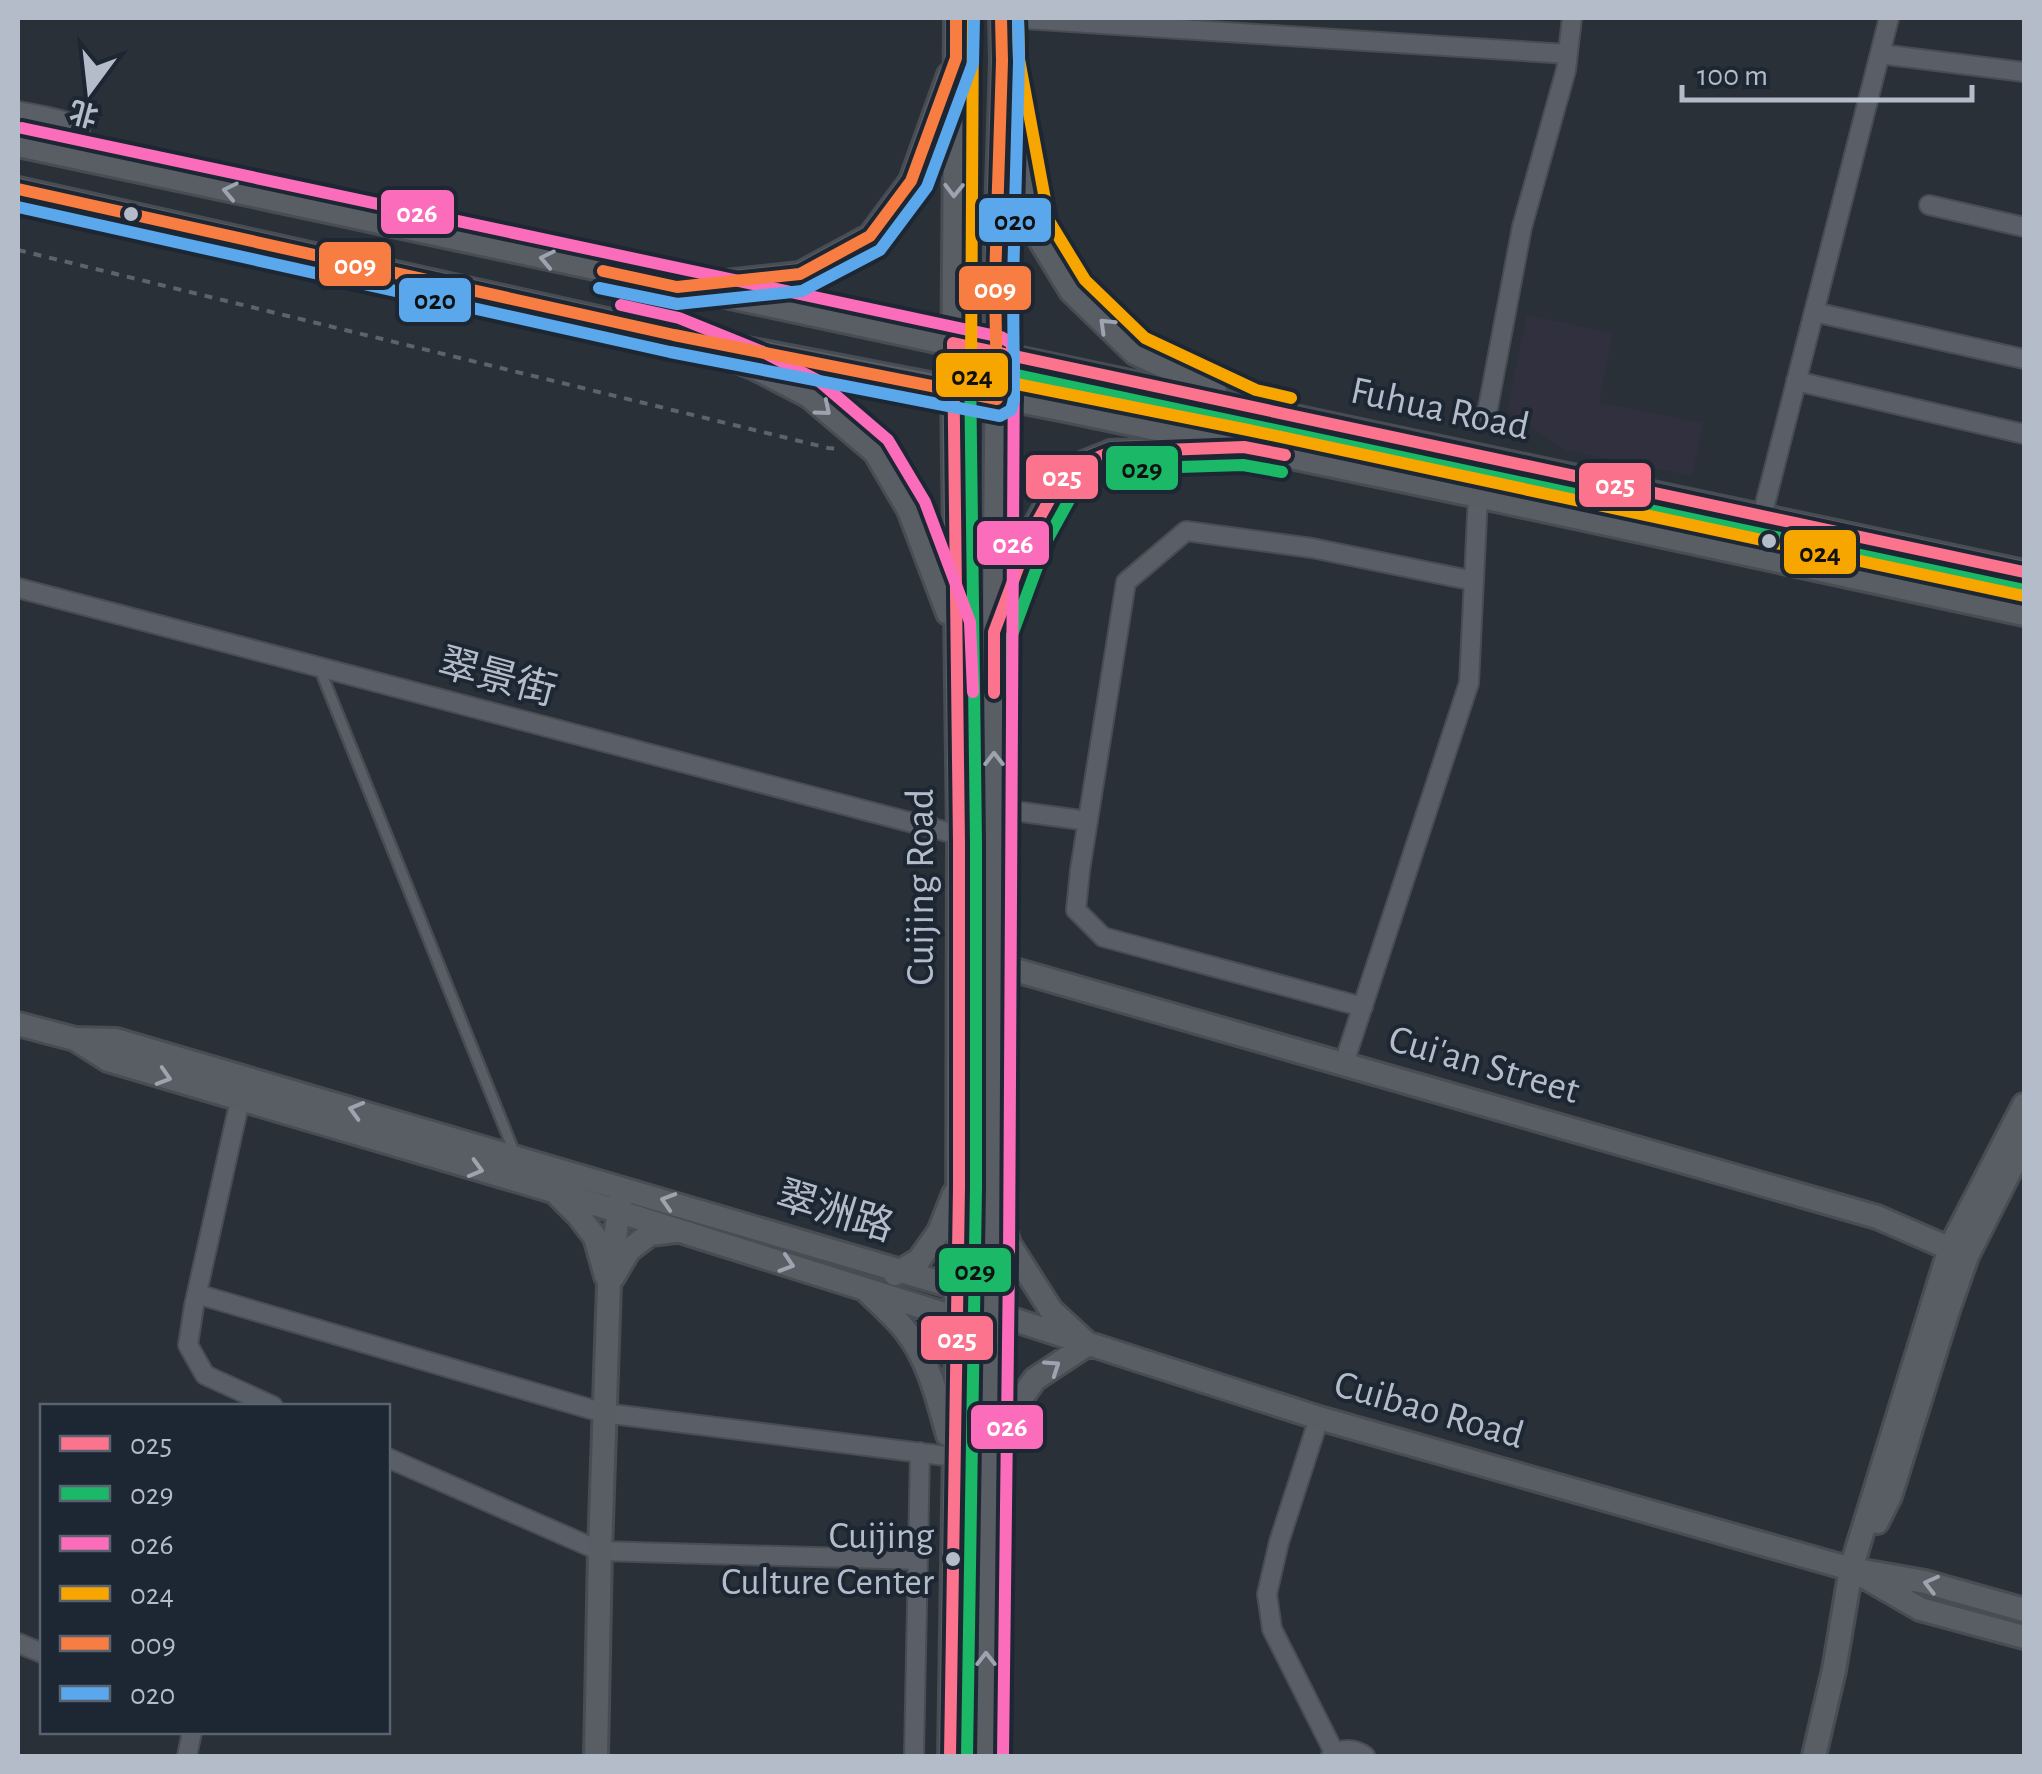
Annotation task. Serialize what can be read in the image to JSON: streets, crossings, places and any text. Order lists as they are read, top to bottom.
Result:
{
  "streets": {
    "main road": [
      "Fuhua Road",
      "Cuijing Road",
      "Cui'an Street",
      "翠洲路",
      "Cuibao Road"
    ],
    "street": ["翠景街"]
  },
  "crossings": [
    ["Fuhua Road", "Cuijing Road"],
    ["翠景街", "Cuijing Road"],
    ["Cuijing Road", "Cui'an Street"],
    ["Cuijing Road", "翠洲路"],
    ["Cuijing Road", "Cuibao Road"],
    ["翠洲路", "Cuibao Road"]
  ],
  "places": ["Cuijing Culture Center"],
  "lines": [
    "transit line 024",
    "transit line 009",
    "transit line 020",
    "transit line 026",
    "transit line 025",
    "transit line 029"
  ],
  "legend": [
    "025",
    "029",
    "026",
    "024",
    "009",
    "020"
  ],
  "scale_bar": "100 m",
  "north": "bottom"
}
